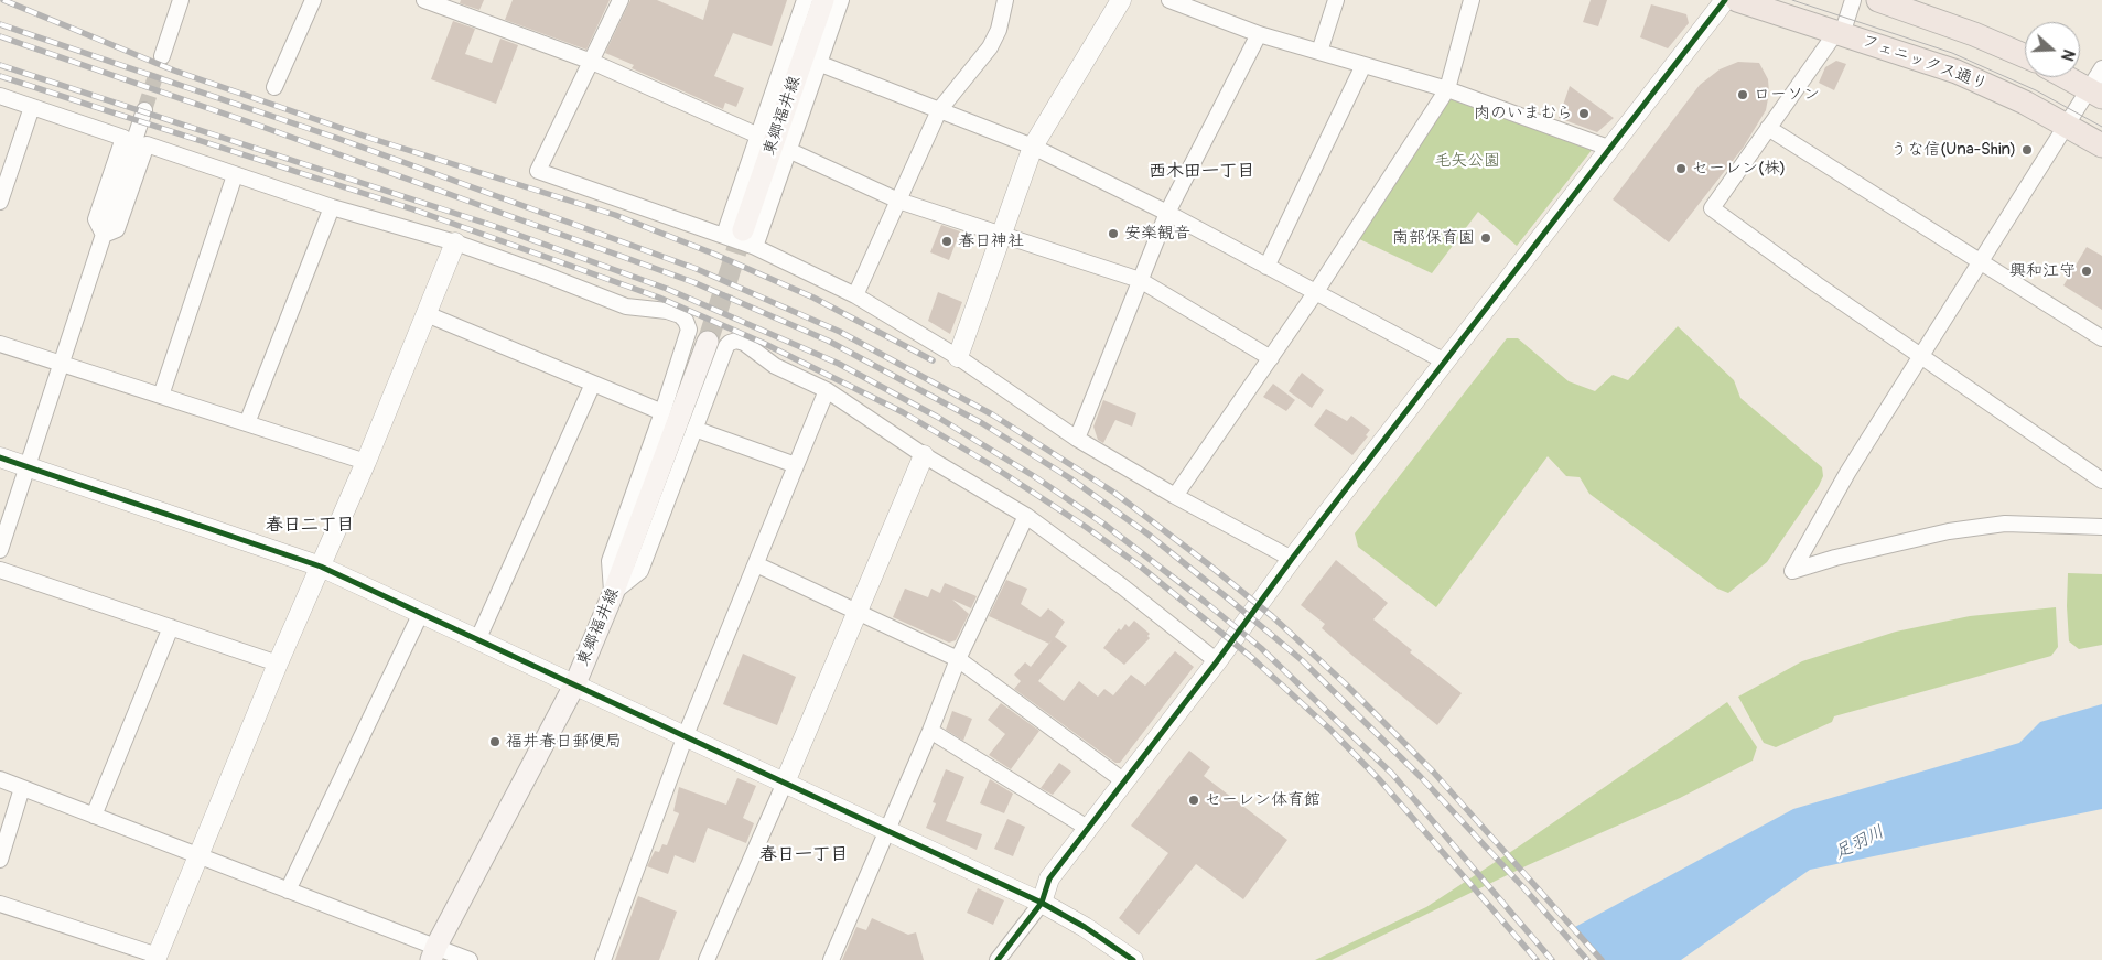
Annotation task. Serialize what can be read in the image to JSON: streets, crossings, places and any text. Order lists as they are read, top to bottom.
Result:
{
  "streets": {
    "main road": ["フェニックス通り", "東郷福井線"]
  },
  "districts": ["西木田一丁目", "春日二丁目", "春日一丁目"],
  "water": ["足羽川"],
  "parks": ["毛矢公園"],
  "places": [
    "ローソン",
    "肉のいまむら",
    "うな信(Una-Shin)",
    "セーレン(株)",
    "安楽観音",
    "南部保育園",
    "春日神社",
    "興和江守",
    "福井春日郵便局",
    "セーレン体育館"
  ],
  "north": "right"
}
